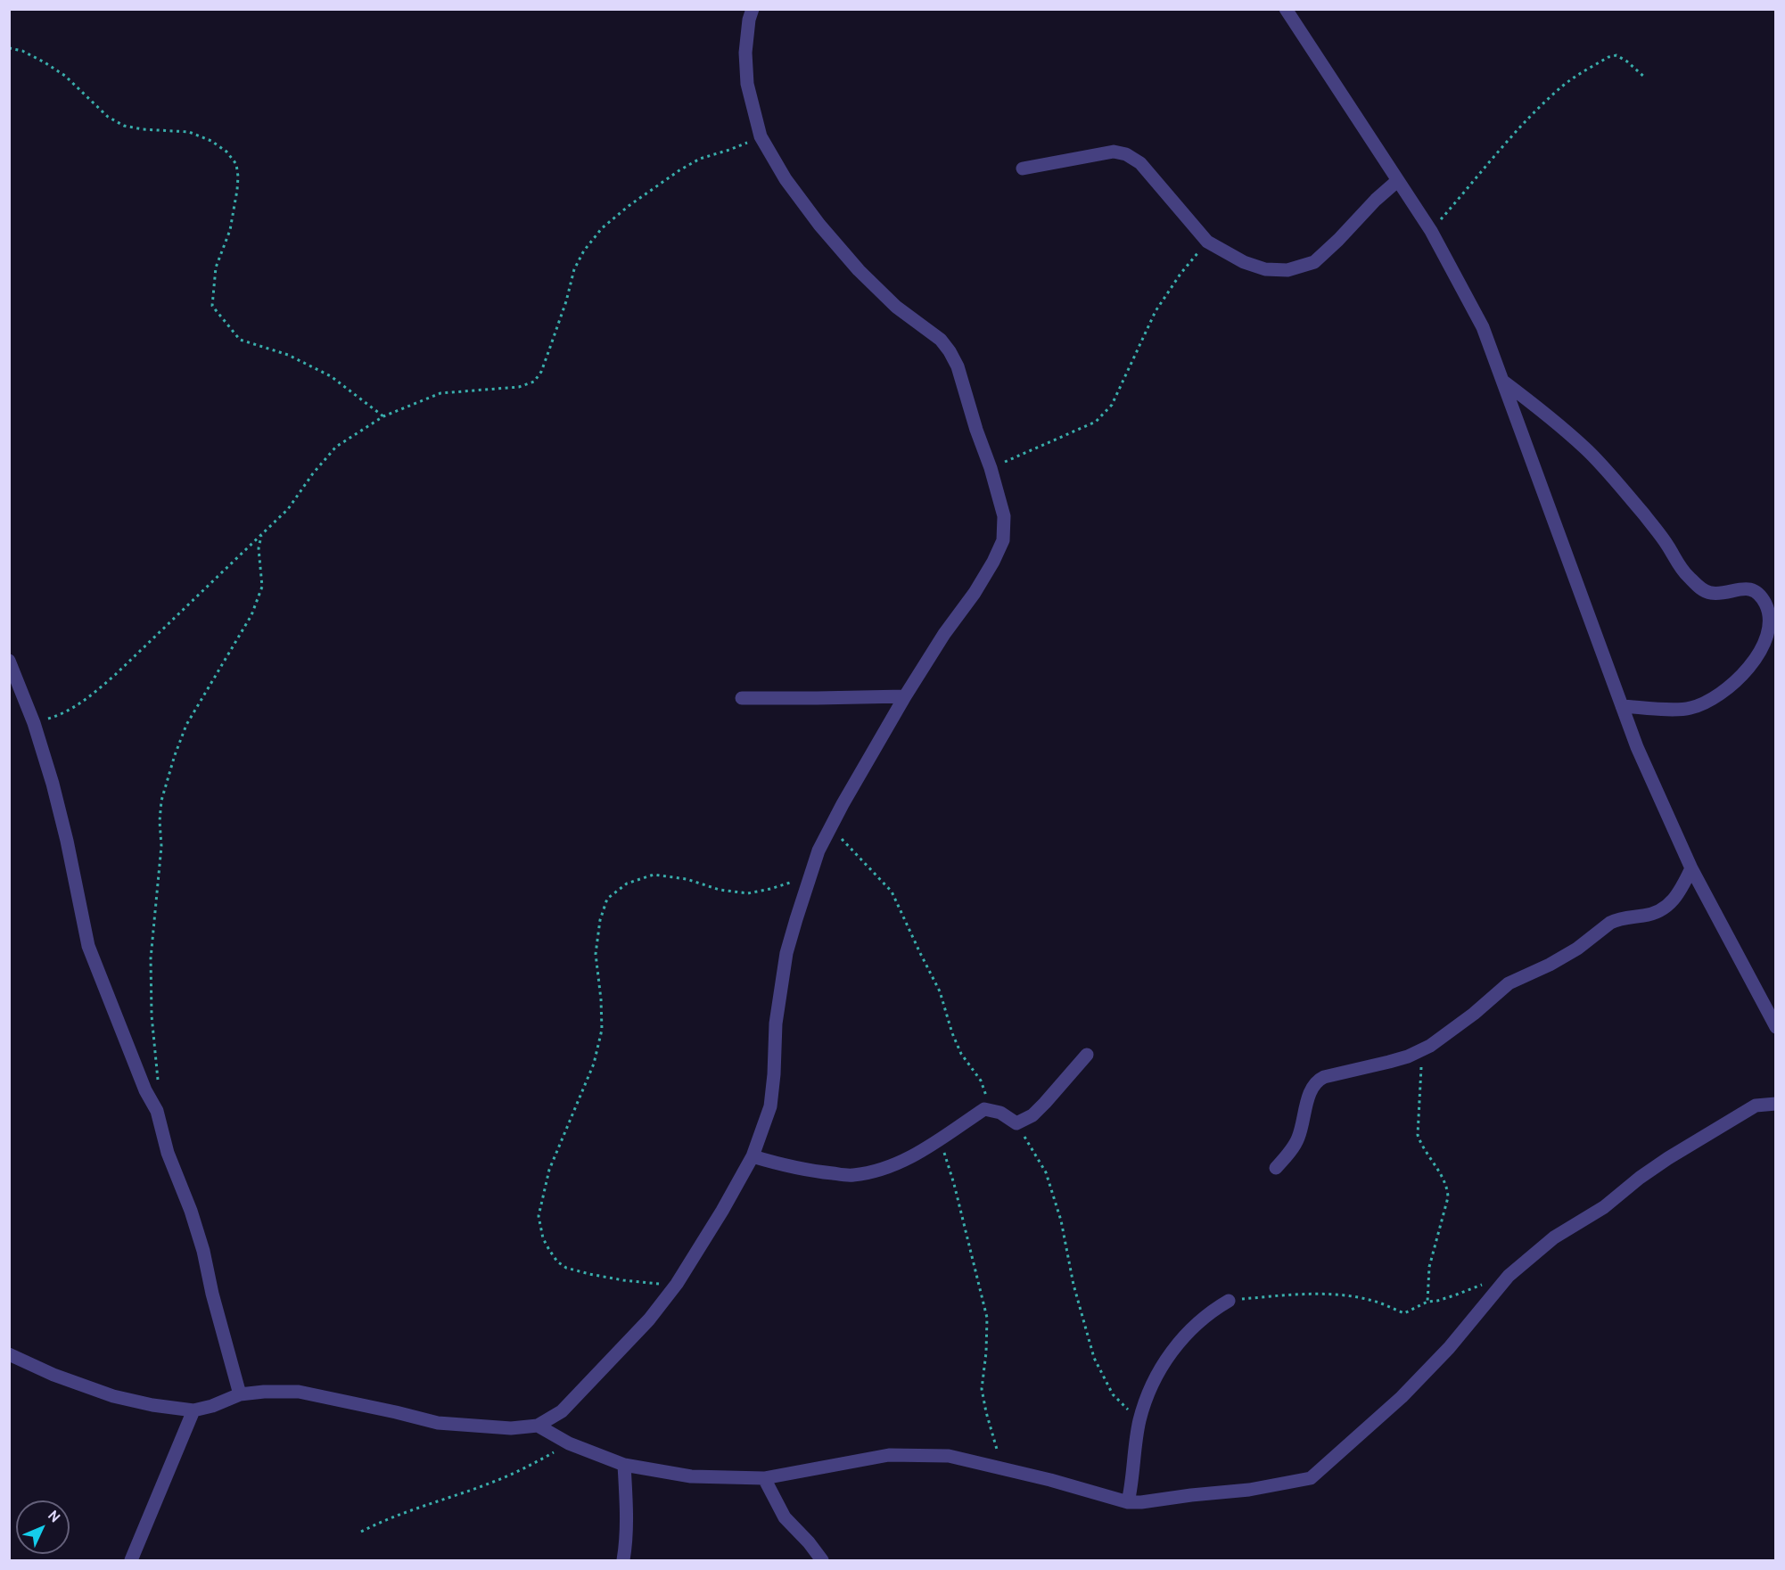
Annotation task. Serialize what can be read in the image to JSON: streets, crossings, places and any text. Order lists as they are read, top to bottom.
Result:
{
  "north": "top right"
}
